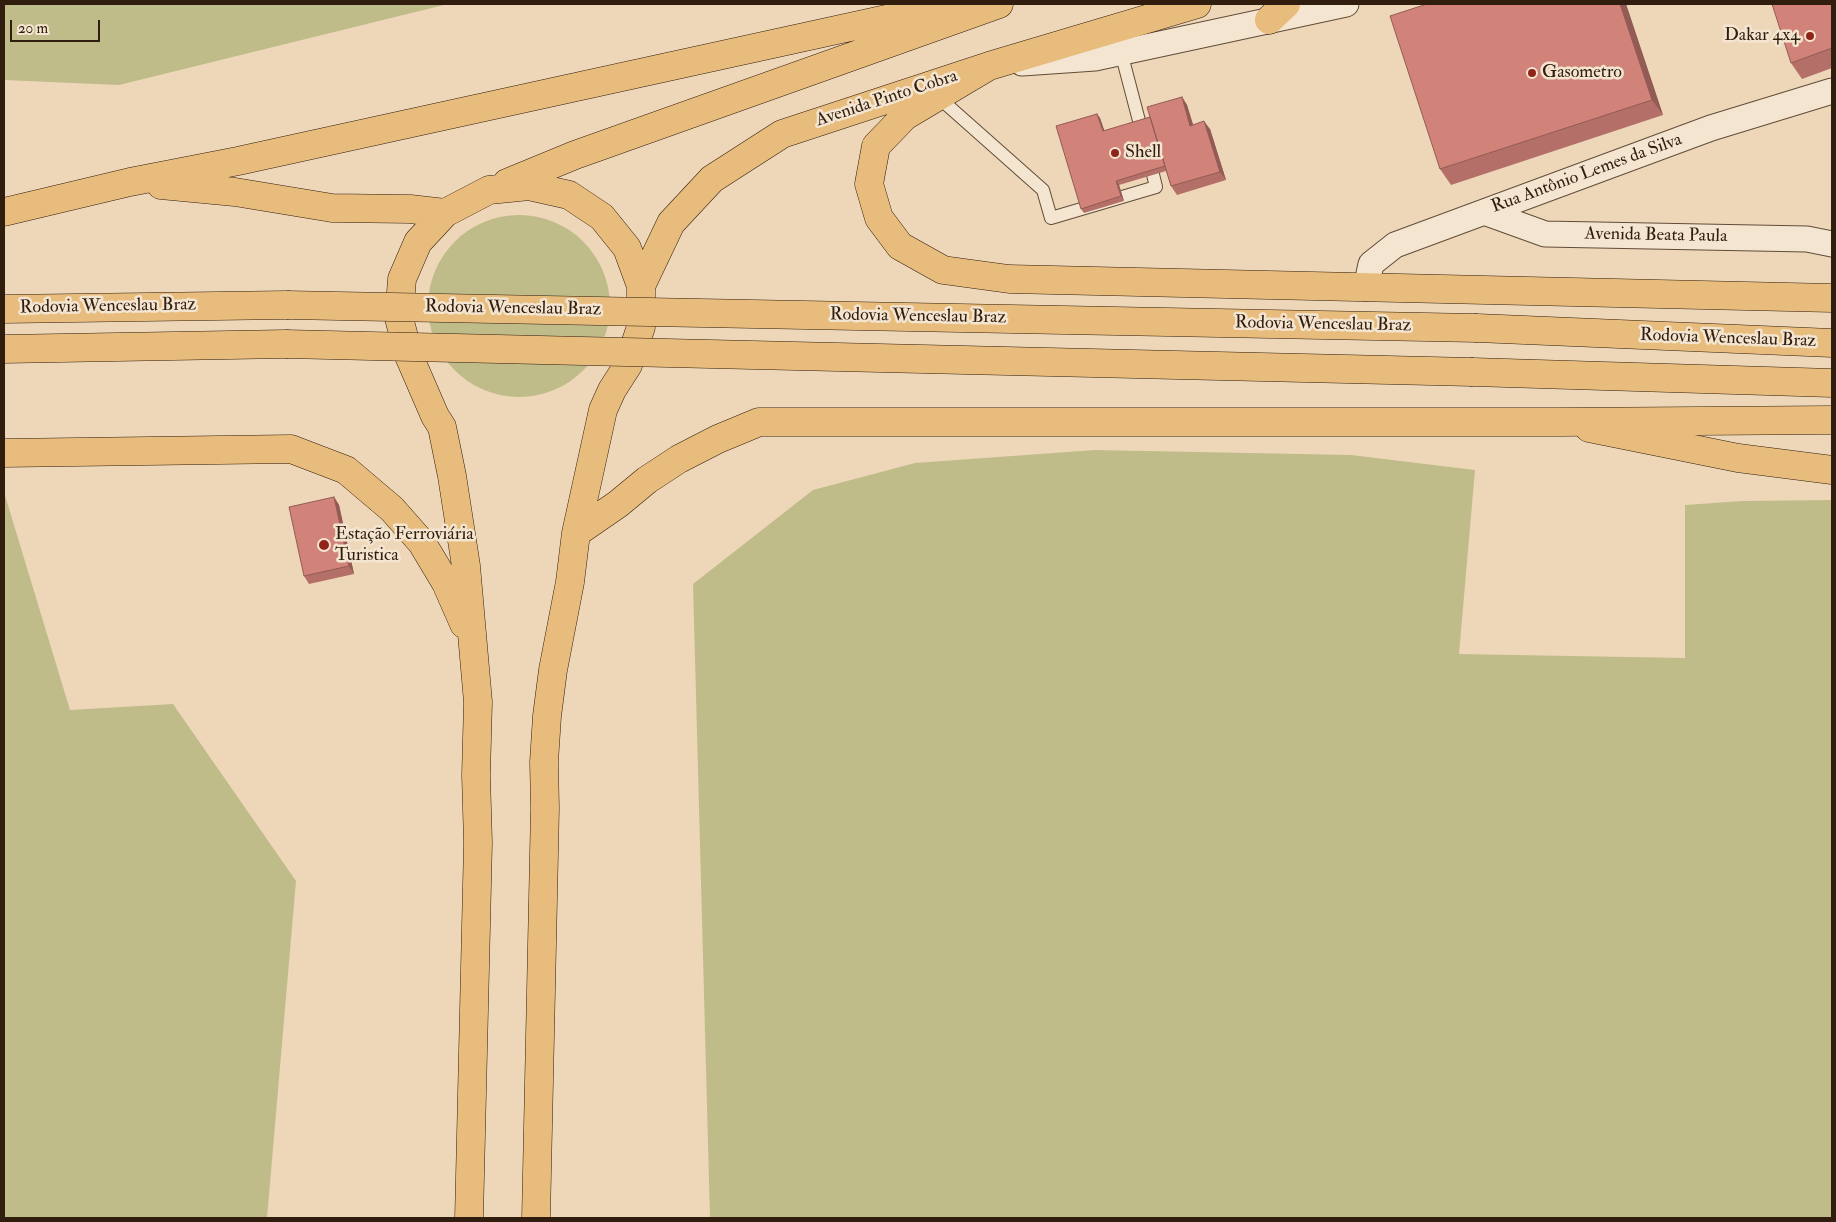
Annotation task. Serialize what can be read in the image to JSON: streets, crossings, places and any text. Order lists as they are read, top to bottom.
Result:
{
  "streets": {
    "main road": ["Avenida Pinto Cobra", "Rodovia Wenceslau Braz"],
    "street": ["Rua Antônio Lemes da Silva", "Avenida Beata Paula"]
  },
  "crossings": [
    ["Rua Antônio Lemes da Silva", "Avenida Beata Paula"]
  ],
  "places": [
    "Dakar 4x4",
    "Gasometro",
    "Shell",
    "Estação Ferroviária Turistica"
  ],
  "scale_bar": "20 m"
}
